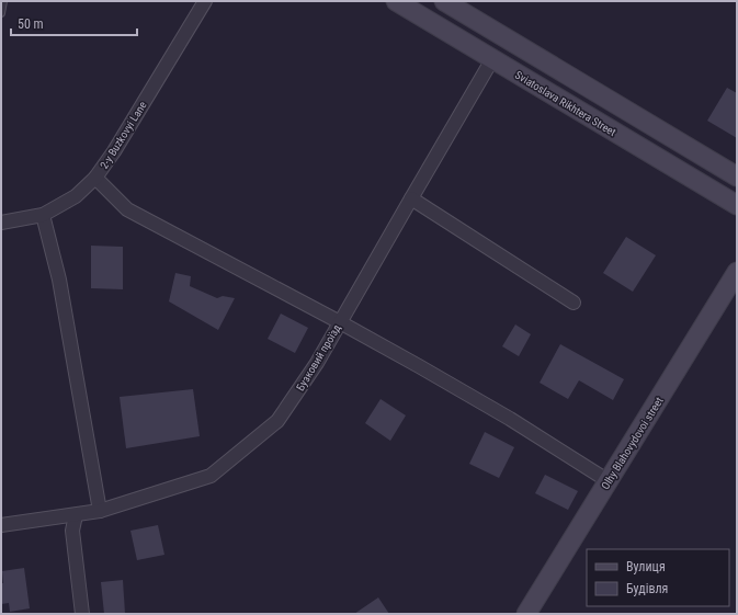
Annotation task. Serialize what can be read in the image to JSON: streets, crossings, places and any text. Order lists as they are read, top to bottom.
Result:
{
  "streets": {
    "main road": ["Sviatoslava Rikhtera Street", "Olhy Blahovydovoi street"],
    "street": ["2-y Buzkovyi Lane", "Бузковий проїзд"]
  },
  "crossings": [
    ["Sviatoslava Rikhtera Street", "Бузковий проїзд"]
  ],
  "legend": ["Вулиця", "Будівля"],
  "scale_bar": "50 m"
}
